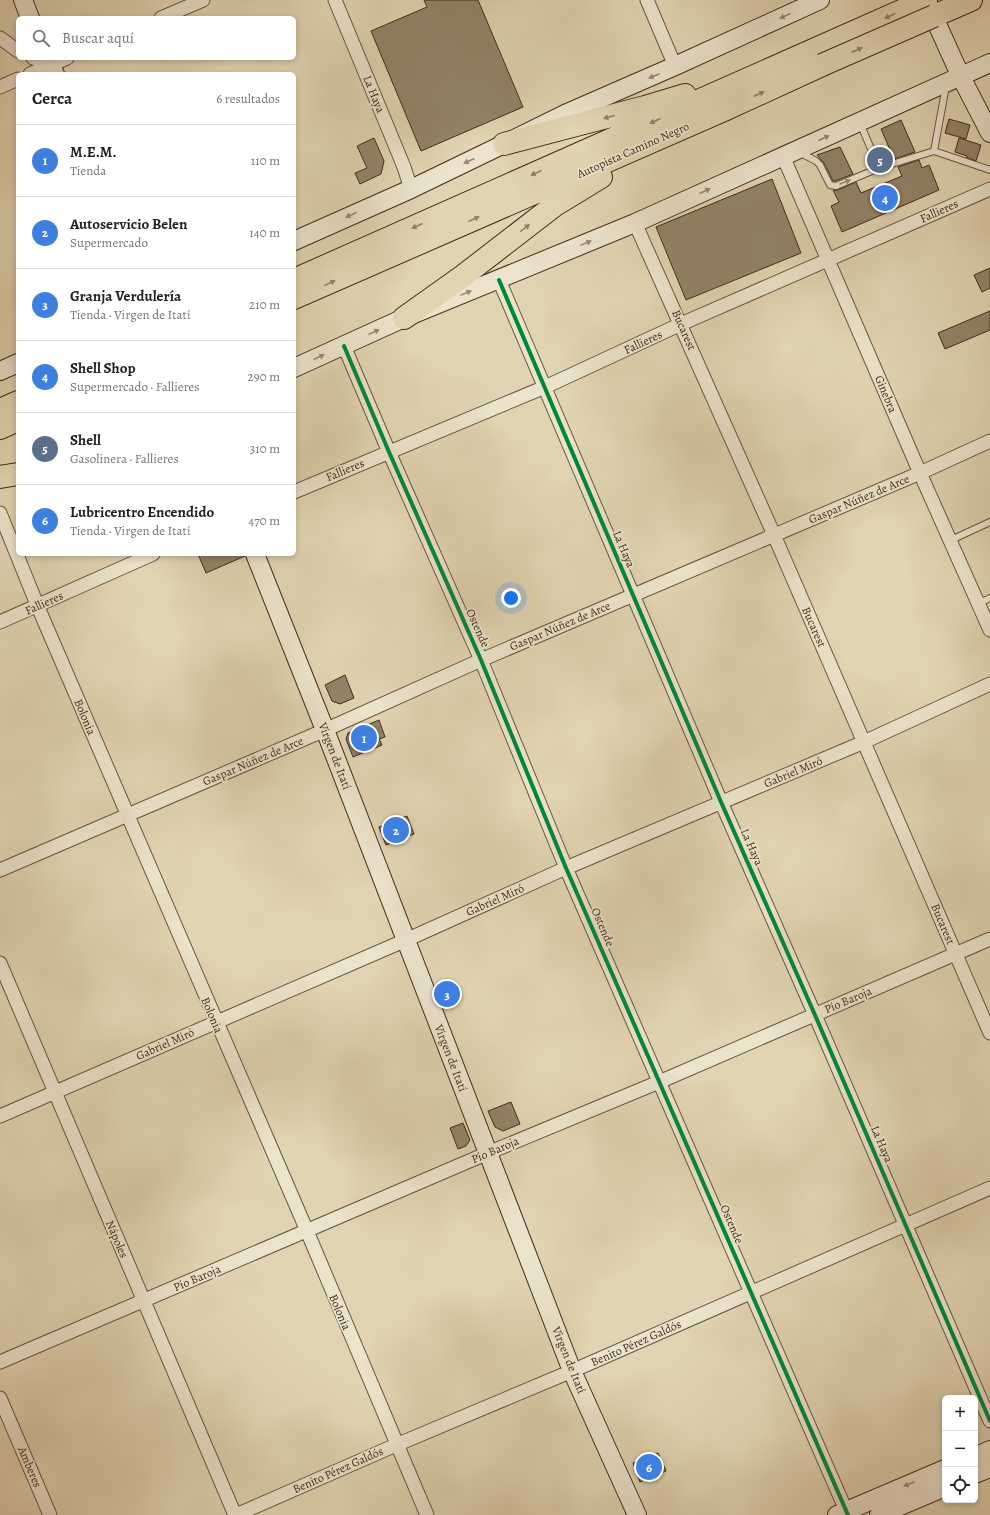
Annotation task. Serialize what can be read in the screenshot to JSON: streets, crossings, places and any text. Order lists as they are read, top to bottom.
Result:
{
  "streets": {
    "highway": ["Autopista Camino Negro"],
    "street": [
      "La Haya",
      "Fallieres",
      "Bucarest",
      "Ginebra",
      "Gaspar Núñez de Arce",
      "Ostende",
      "Bolonia",
      "Virgen de Itatí",
      "Gabriel Miró",
      "Pío Baroja",
      "Nápoles",
      "Benito Pérez Galdós",
      "Amberes"
    ]
  },
  "crossings": [
    ["La Haya", "Fallieres"],
    ["La Haya", "Gaspar Núñez de Arce"],
    ["La Haya", "Gabriel Miró"],
    ["La Haya", "Pío Baroja"],
    ["La Haya", "Benito Pérez Galdós"],
    ["Fallieres", "Bucarest"],
    ["Fallieres", "Ginebra"],
    ["Fallieres", "Ostende"],
    ["Fallieres", "Bolonia"],
    ["Bucarest", "Gaspar Núñez de Arce"],
    ["Bucarest", "Gabriel Miró"],
    ["Bucarest", "Pío Baroja"],
    ["Ginebra", "Gaspar Núñez de Arce"],
    ["Gaspar Núñez de Arce", "Ostende"],
    ["Gaspar Núñez de Arce", "Bolonia"],
    ["Gaspar Núñez de Arce", "Virgen de Itatí"],
    ["Ostende", "Gabriel Miró"],
    ["Ostende", "Pío Baroja"],
    ["Ostende", "Benito Pérez Galdós"],
    ["Bolonia", "Gabriel Miró"],
    ["Bolonia", "Pío Baroja"],
    ["Bolonia", "Benito Pérez Galdós"],
    ["Virgen de Itatí", "Gabriel Miró"],
    ["Virgen de Itatí", "Pío Baroja"],
    ["Virgen de Itatí", "Benito Pérez Galdós"],
    ["Gabriel Miró", "Nápoles"],
    ["Pío Baroja", "Nápoles"],
    ["Nápoles", "Benito Pérez Galdós"]
  ],
  "page": {
    "search": "Buscar aquí",
    "heading": ["Cerca", "6 resultados"],
    "list": [
      {
        "mark": "1",
        "name": "M.E.M.",
        "note": "Tienda",
        "value": "110 m"
      },
      {
        "mark": "2",
        "name": "Autoservicio Belen",
        "note": "Supermercado",
        "value": "140 m"
      },
      {
        "mark": "3",
        "name": "Granja Verdulería",
        "note": "Tienda · Virgen de Itatí",
        "value": "210 m"
      },
      {
        "mark": "4",
        "name": "Shell Shop",
        "note": "Supermercado · Fallieres",
        "value": "290 m"
      },
      {
        "mark": "5",
        "name": "Shell",
        "note": "Gasolinera · Fallieres",
        "value": "310 m"
      },
      {
        "mark": "6",
        "name": "Lubricentro Encendido",
        "note": "Tienda · Virgen de Itatí",
        "value": "470 m"
      }
    ],
    "pins": [
      "5",
      "4",
      "1",
      "2",
      "3",
      "6"
    ],
    "map_buttons": ["+", "−"]
  }
}
